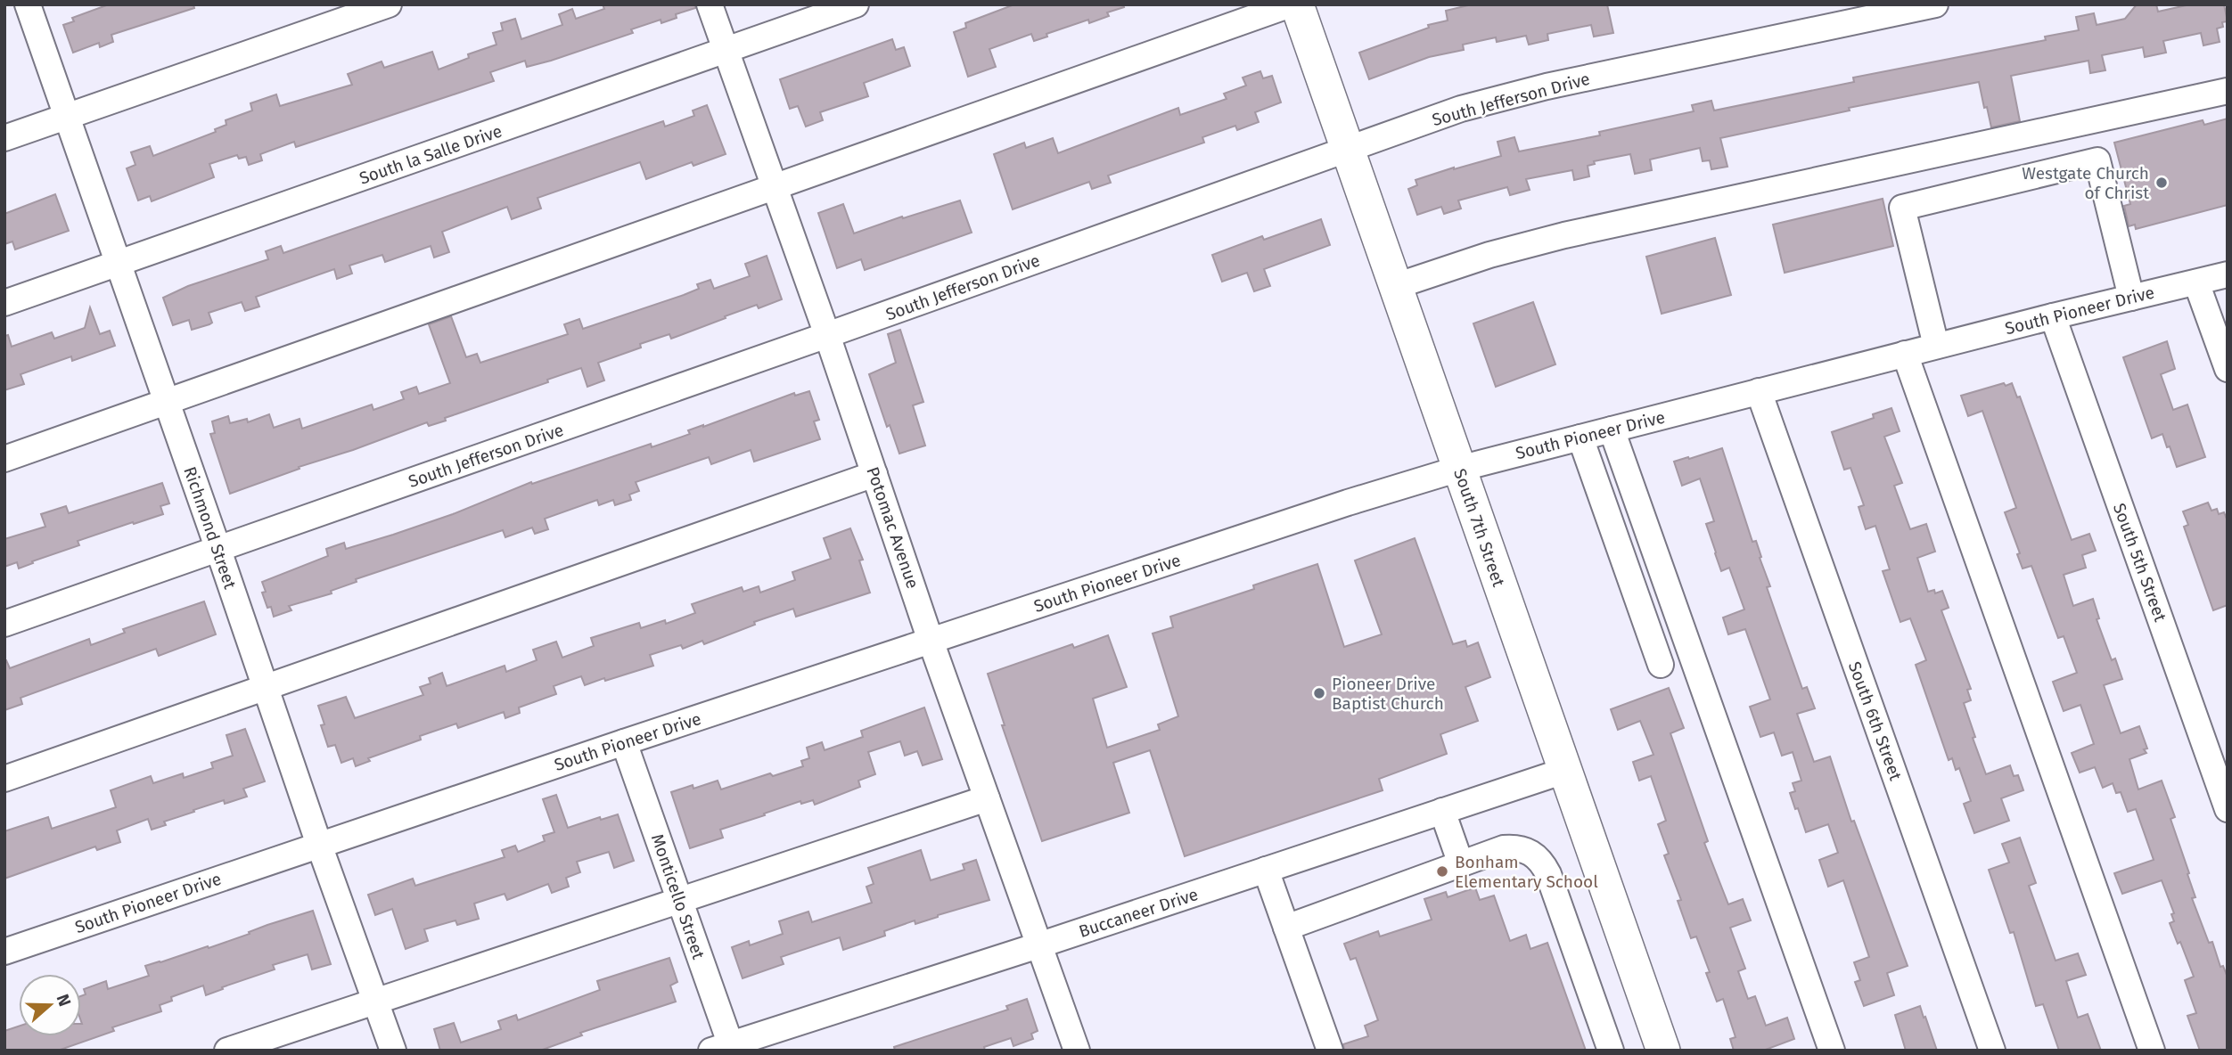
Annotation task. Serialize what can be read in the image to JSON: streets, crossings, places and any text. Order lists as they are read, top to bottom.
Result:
{
  "streets": {
    "main road": ["South 7th Street"],
    "street": [
      "South Jefferson Drive",
      "South la Salle Drive",
      "South Pioneer Drive",
      "Richmond Street",
      "Potomac Avenue",
      "South 5th Street",
      "South 6th Street",
      "Monticello Street",
      "Buccaneer Drive"
    ]
  },
  "crossings": [
    ["South Jefferson Drive", "Richmond Street"],
    ["South Jefferson Drive", "Potomac Avenue"],
    ["South Jefferson Drive", "South 7th Street"],
    ["South la Salle Drive", "Richmond Street"],
    ["South la Salle Drive", "Potomac Avenue"],
    ["South Pioneer Drive", "Richmond Street"],
    ["South Pioneer Drive", "Potomac Avenue"],
    ["South Pioneer Drive", "South 7th Street"],
    ["South Pioneer Drive", "South 5th Street"],
    ["South Pioneer Drive", "South 6th Street"],
    ["South Pioneer Drive", "Monticello Street"],
    ["Potomac Avenue", "Buccaneer Drive"],
    ["South 7th Street", "Buccaneer Drive"],
    ["Monticello Street", "Buccaneer Drive"]
  ],
  "places": ["Westgate Church of Christ", "Pioneer Drive Baptist Church", "Bonham Elementary School"],
  "north": "right"
}
